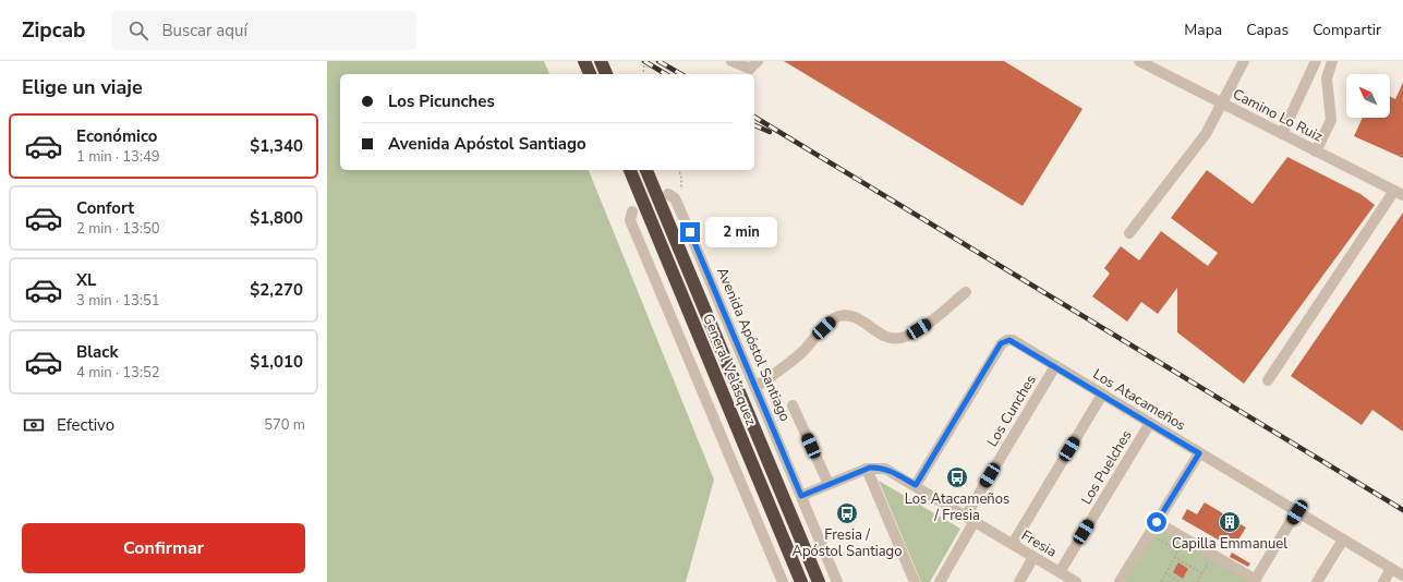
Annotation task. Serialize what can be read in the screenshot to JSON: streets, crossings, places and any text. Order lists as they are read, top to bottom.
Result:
{
  "streets": {
    "highway": ["General Velásquez"],
    "street": [
      "Camino Lo Ruiz",
      "Avenida Apóstol Santiago",
      "Los Atacameños",
      "Los Cunches",
      "Los Puelches",
      "Fresia"
    ]
  },
  "crossings": [
    ["Avenida Apóstol Santiago", "Fresia"],
    ["Los Atacameños", "Los Cunches"],
    ["Los Atacameños", "Los Puelches"],
    ["Los Atacameños", "Fresia"],
    ["Los Cunches", "Fresia"],
    ["Los Puelches", "Fresia"]
  ],
  "places": {
    "bus stop": ["Los Atacameños / Fresia", "Fresia / Apóstol Santiago"],
    "building": ["Capilla Emmanuel"]
  },
  "north": "top left",
  "page": {
    "header": "Zipcab",
    "search": "Buscar aquí",
    "nav": ["Mapa", "Capas", "Compartir"],
    "heading": "Elige un viaje",
    "banner": ["Los Picunches", "Avenida Apóstol Santiago"],
    "list": [
      {
        "name": "Económico",
        "note": "1 min · 13:49",
        "value": "$1,340"
      },
      {
        "name": "Confort",
        "note": "2 min · 13:50",
        "value": "$1,800"
      },
      {
        "name": "XL",
        "note": "3 min · 13:51",
        "value": "$2,270"
      },
      {
        "name": "Black",
        "note": "4 min · 13:52",
        "value": "$1,010"
      }
    ],
    "bubble": "2 min",
    "pay": ["Efectivo", "570 m"],
    "buttons": "Confirmar"
  }
}
